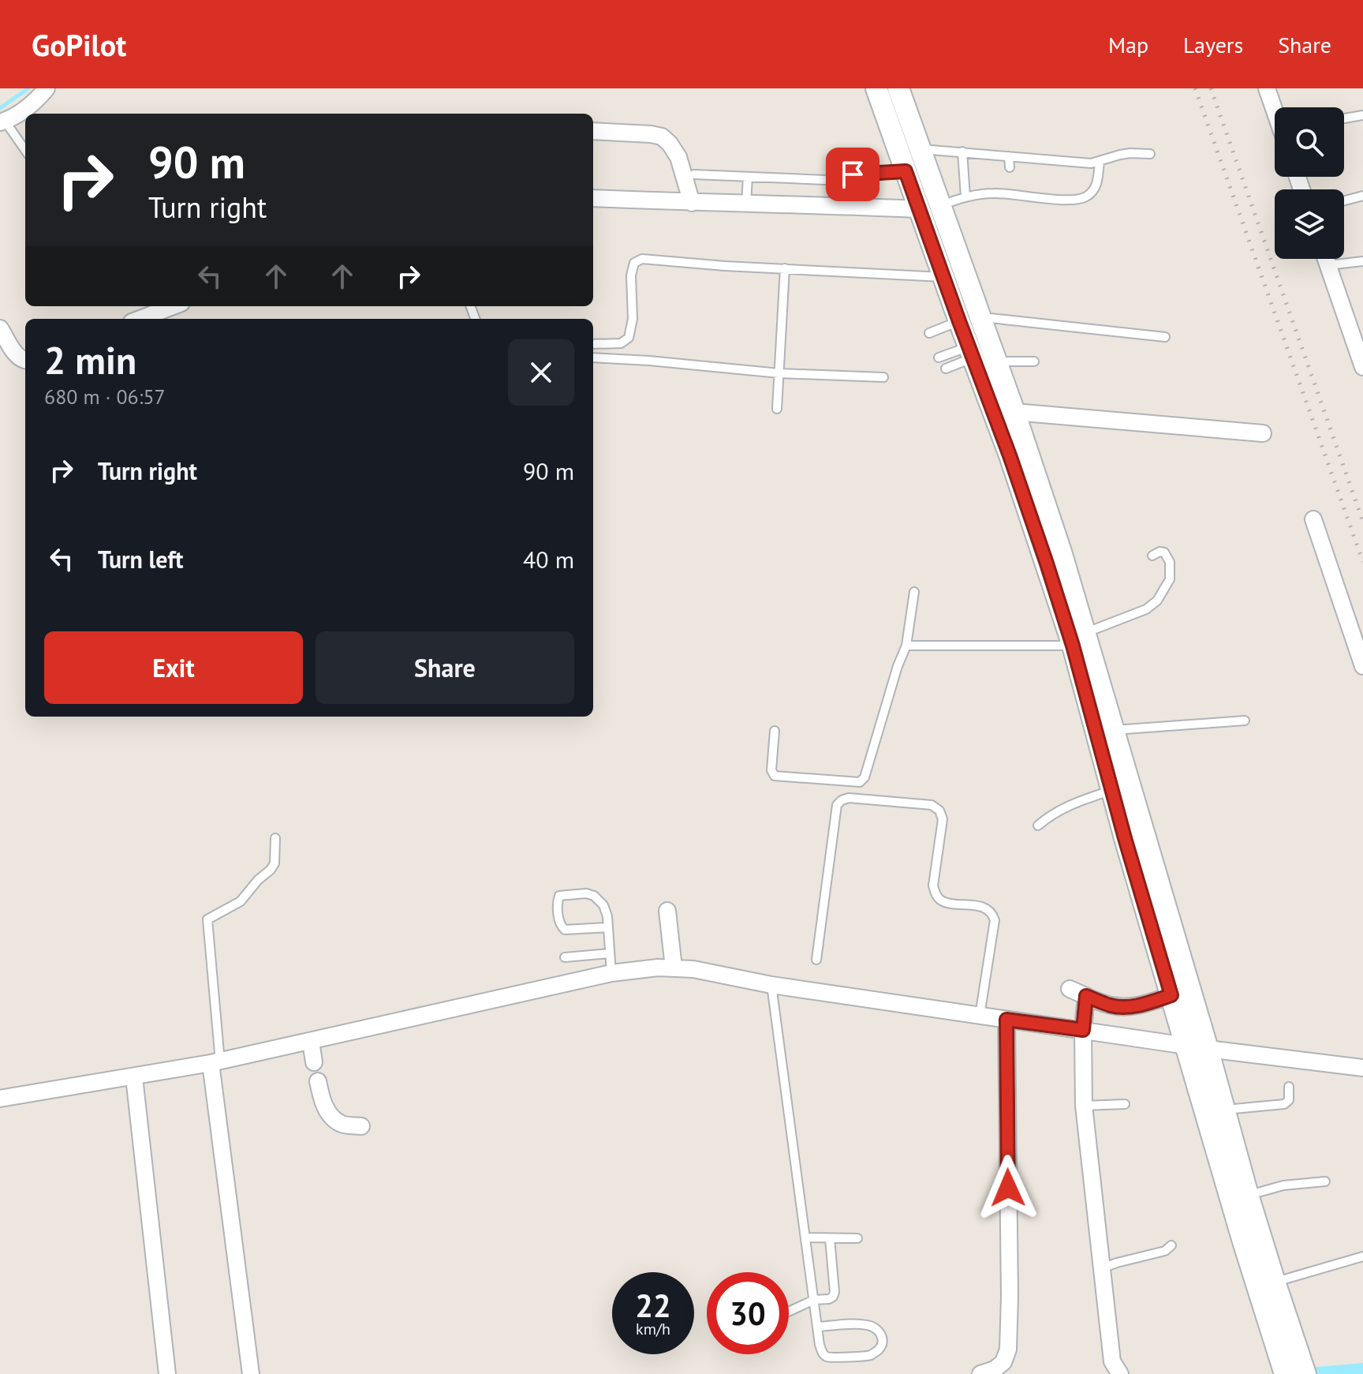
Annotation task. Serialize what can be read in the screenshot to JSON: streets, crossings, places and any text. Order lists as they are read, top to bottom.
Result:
{
  "page": {
    "header": "GoPilot",
    "nav": ["Map", "Layers", "Share"],
    "turn": ["90 m", "Turn right"],
    "heading": ["2 min", "680 m · 06:57"],
    "list": [
      {
        "name": "Turn right",
        "value": "90 m"
      },
      {
        "name": "Turn left",
        "value": "40 m"
      }
    ],
    "buttons": ["Exit", "Share"],
    "speed": "22 km/h",
    "limit": "30"
  }
}
